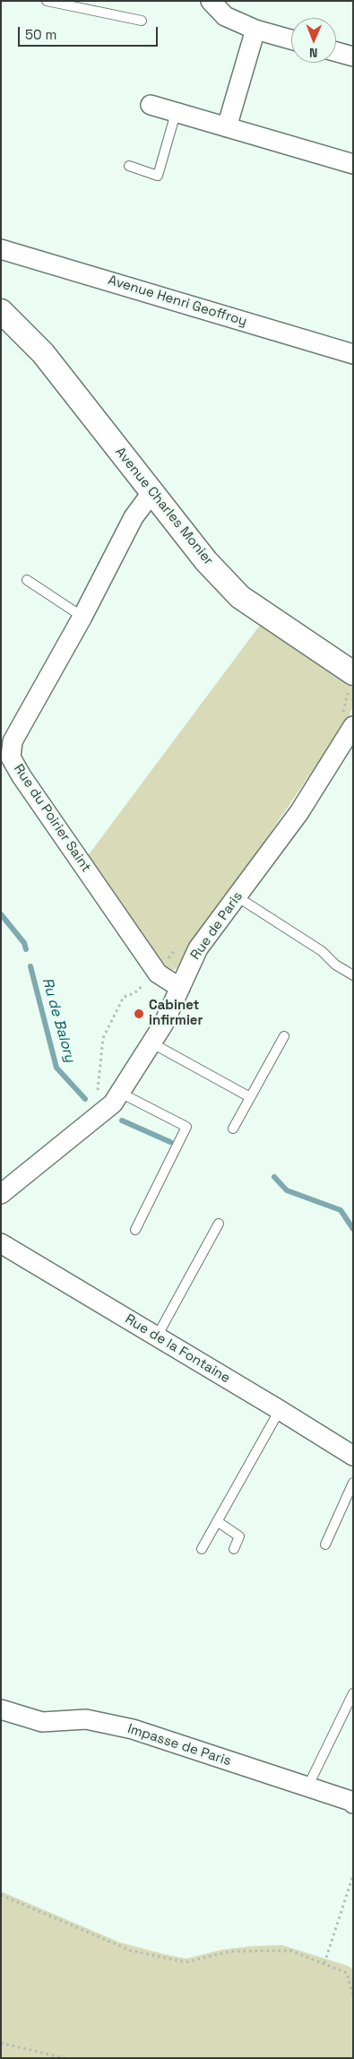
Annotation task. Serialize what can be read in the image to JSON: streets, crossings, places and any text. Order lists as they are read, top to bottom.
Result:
{
  "streets": {
    "street": [
      "Avenue Henri Geoffroy",
      "Avenue Charles Monier",
      "Rue du Poirier Saint",
      "Rue de Paris",
      "Rue de la Fontaine",
      "Impasse de Paris"
    ]
  },
  "crossings": [
    ["Avenue Charles Monier", "Rue du Poirier Saint"],
    ["Rue du Poirier Saint", "Rue de Paris"]
  ],
  "water": ["Ru de Balory"],
  "places": ["Cabinet infirmier"],
  "scale_bar": "50 m",
  "north": "bottom"
}
